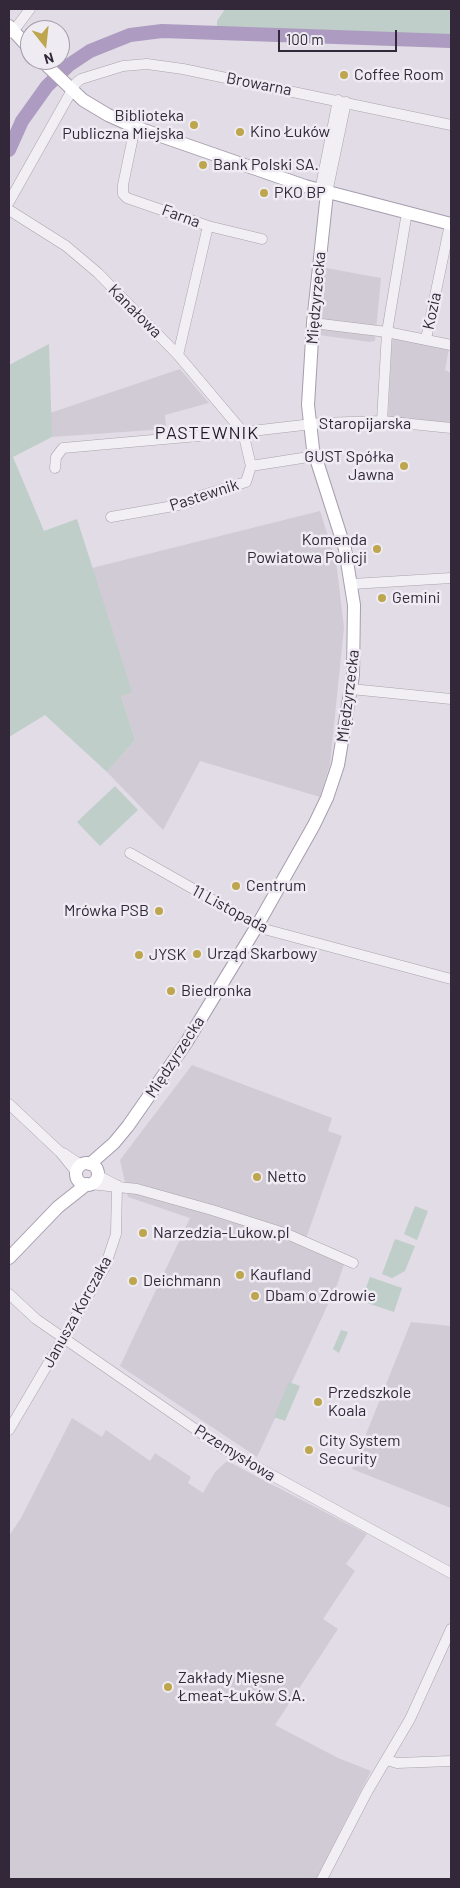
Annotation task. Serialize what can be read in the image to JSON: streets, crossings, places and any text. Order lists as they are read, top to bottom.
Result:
{
  "streets": {
    "main road": ["Międzyrzecka"],
    "street": [
      "Browarna",
      "Farna",
      "Kanałowa",
      "Kozia",
      "Staropijarska",
      "Pastewnik",
      "11 Listopada",
      "Janusza Korczaka",
      "Przemysłowa"
    ]
  },
  "crossings": [
    ["Farna", "Kanałowa"],
    ["Międzyrzecka", "Staropijarska"],
    ["Międzyrzecka", "11 Listopada"],
    ["Kanałowa", "Pastewnik"],
    ["Janusza Korczaka", "Przemysłowa"]
  ],
  "districts": ["PASTEWNIK"],
  "places": [
    "Coffee Room",
    "Biblioteka Publiczna Miejska",
    "Kino Łuków",
    "Bank Polski SA.",
    "PKO BP",
    "GUST Spółka Jawna",
    "Komenda Powiatowa Policji",
    "Gemini",
    "Centrum",
    "Mrówka PSB",
    "Urząd Skarbowy",
    "JYSK",
    "Biedronka",
    "Netto",
    "Narzedzia-Lukow.pl",
    "Kaufland",
    "Deichmann",
    "Dbam o Zdrowie",
    "Przedszkole Koala",
    "City System Security",
    "Zakłady Mięsne Łmeat-Łuków S.A."
  ],
  "scale_bar": "100 m",
  "north": "bottom"
}
